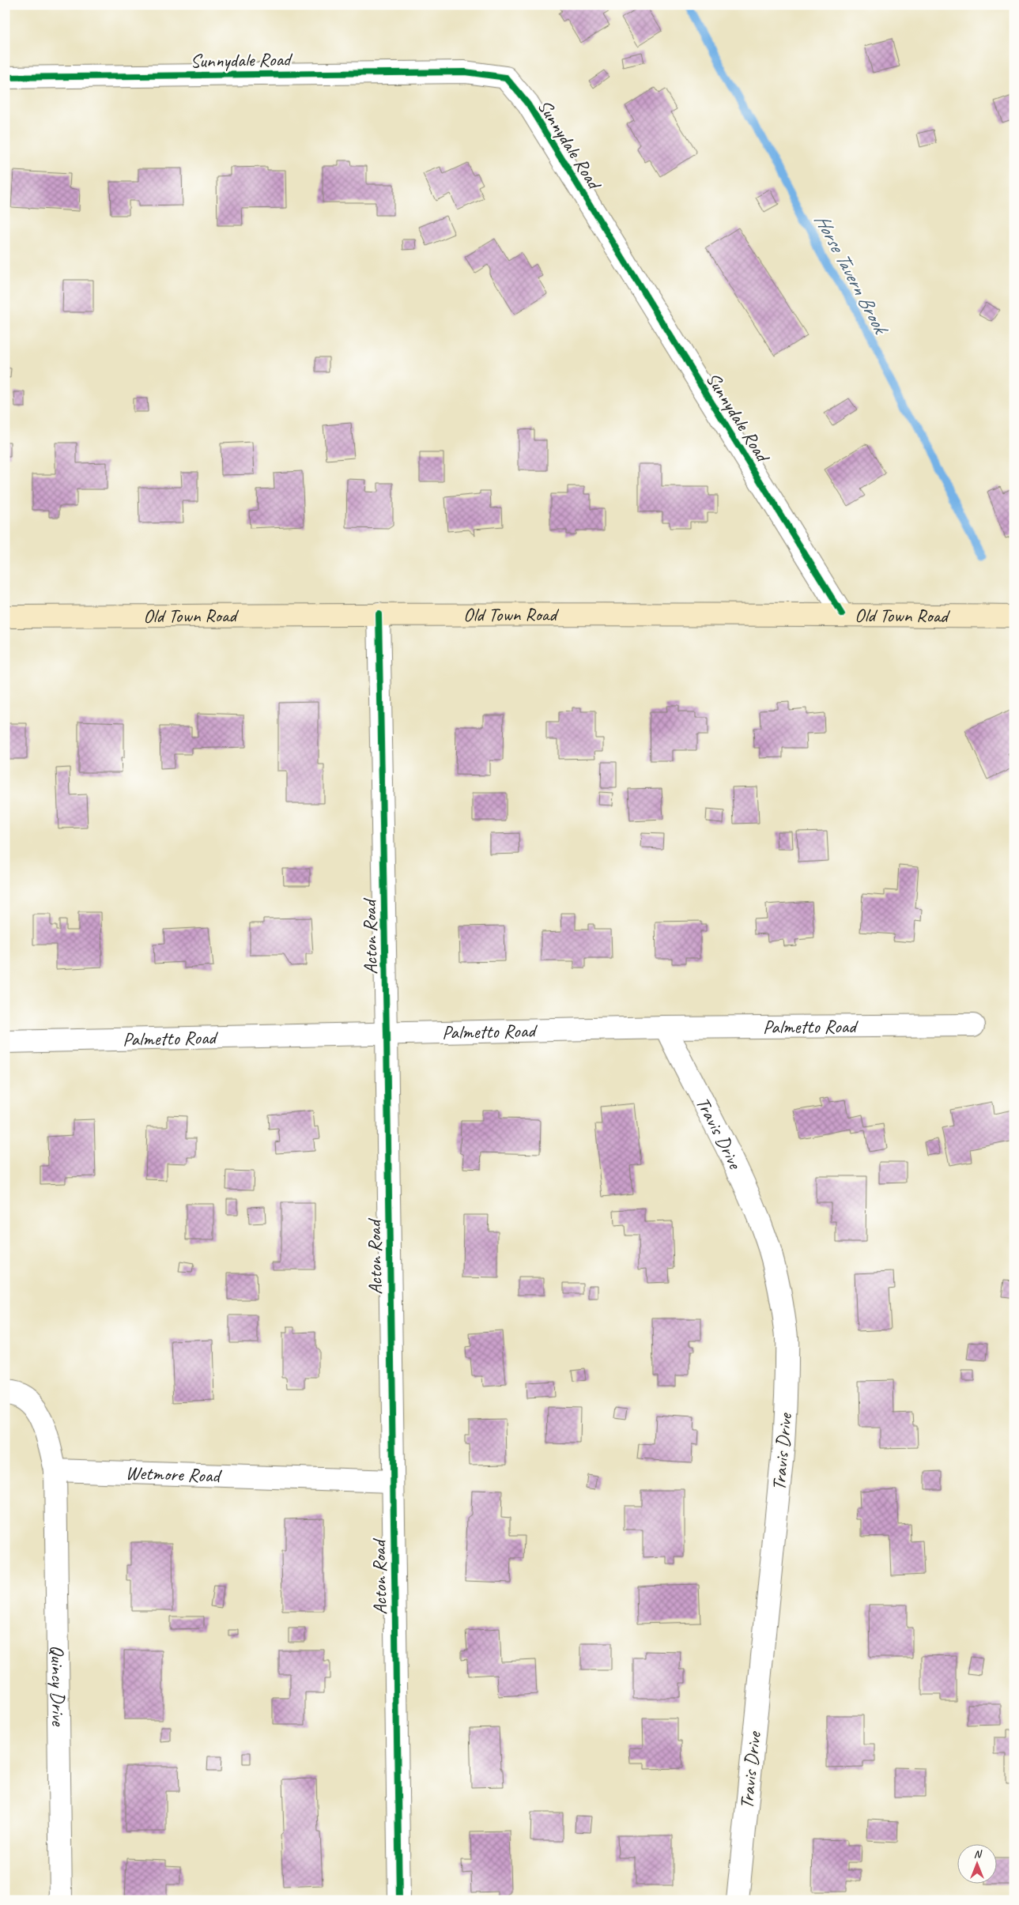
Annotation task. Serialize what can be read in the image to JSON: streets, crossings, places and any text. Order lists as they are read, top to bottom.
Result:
{
  "streets": {
    "main road": ["Old Town Road"],
    "street": [
      "Sunnydale Road",
      "Acton Road",
      "Palmetto Road",
      "Travis Drive",
      "Wetmore Road",
      "Quincy Drive"
    ]
  },
  "crossings": [
    ["Sunnydale Road", "Old Town Road"],
    ["Old Town Road", "Acton Road"],
    ["Acton Road", "Palmetto Road"],
    ["Acton Road", "Wetmore Road"],
    ["Palmetto Road", "Travis Drive"],
    ["Wetmore Road", "Quincy Drive"]
  ],
  "water": ["Horse Tavern Brook"],
  "north": "top"
}
